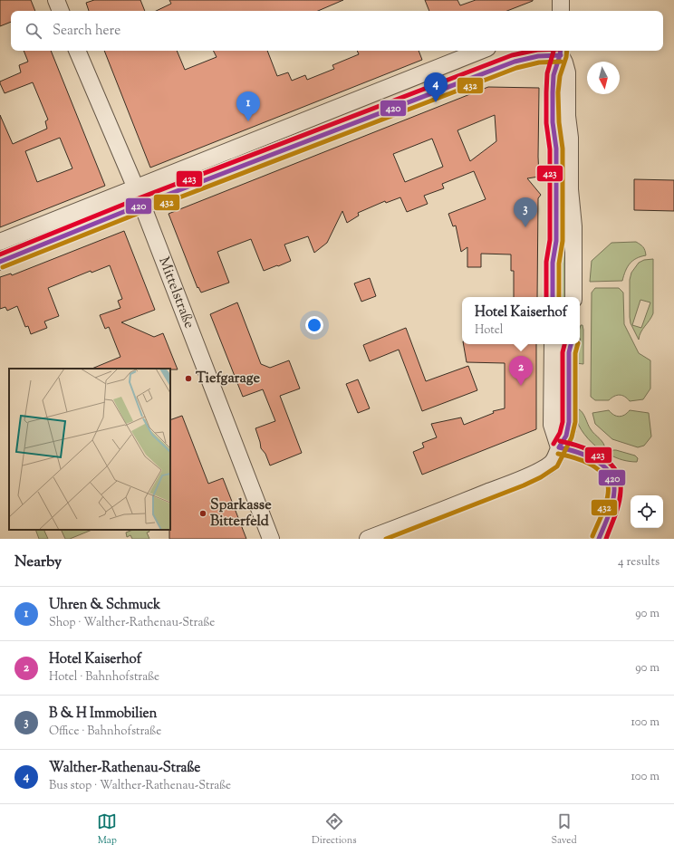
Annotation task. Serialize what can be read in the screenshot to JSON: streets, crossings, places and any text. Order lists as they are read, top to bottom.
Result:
{
  "streets": {
    "street": ["Mittelstraße"]
  },
  "places": ["Tiefgarage", "Sparkasse Bitterfeld"],
  "lines": ["transit line 420", "transit line 432", "transit line 423"],
  "north": "bottom",
  "page": {
    "search": "Search here",
    "pins": [
      "4",
      "1",
      "3",
      "2"
    ],
    "popup": ["Hotel Kaiserhof", "Hotel"],
    "heading": ["Nearby", "4 results"],
    "list": [
      {
        "mark": "1",
        "name": "Uhren & Schmuck",
        "note": "Shop · Walther-Rathenau-Straße",
        "value": "90 m"
      },
      {
        "mark": "2",
        "name": "Hotel Kaiserhof",
        "note": "Hotel · Bahnhofstraße",
        "value": "90 m"
      },
      {
        "mark": "3",
        "name": "B & H Immobilien",
        "note": "Office · Bahnhofstraße",
        "value": "100 m"
      },
      {
        "mark": "4",
        "name": "Walther-Rathenau-Straße",
        "note": "Bus stop · Walther-Rathenau-Straße",
        "value": "100 m"
      }
    ],
    "nav": ["Map", "Directions", "Saved"]
  }
}
